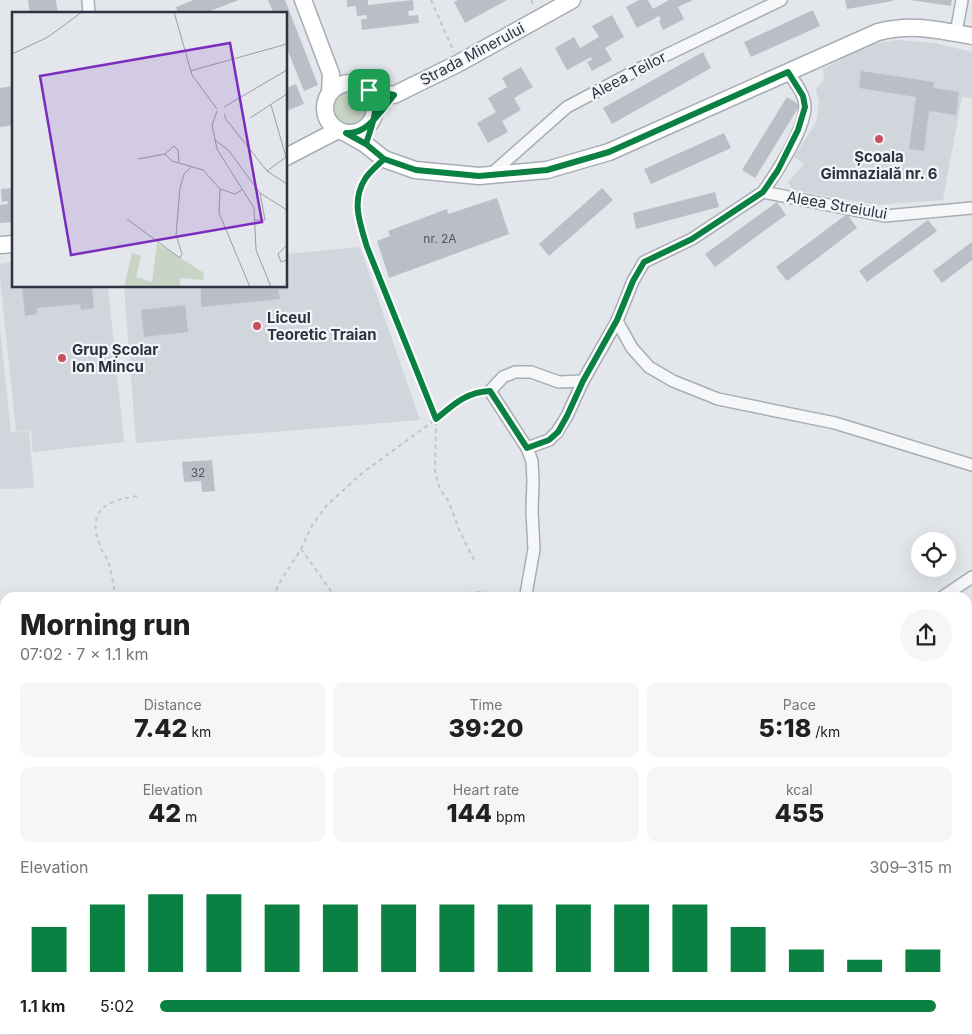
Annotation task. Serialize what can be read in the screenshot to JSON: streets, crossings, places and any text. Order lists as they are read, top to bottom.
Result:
{
  "streets": {
    "street": ["Strada Minerului", "Aleea Teilor", "Aleea Streiului"]
  },
  "places": ["Școala Gimnazială nr. 6", "Liceul Teoretic Traian", "Grup Școlar Ion Mincu"],
  "house_numbers": ["nr. 2A", "32"],
  "page": {
    "heading": ["Morning run", "07:02 · 7 × 1.1 km"],
    "stats": [
      ["Distance", "7.42 km"],
      ["Time", "39:20"],
      ["Pace", "5:18 /km"],
      ["Elevation", "42 m"],
      ["Heart rate", "144 bpm"],
      ["kcal", "455"]
    ],
    "chart": ["Elevation", "309–315 m"],
    "list": [
      {
        "name": "1.1 km",
        "note": "5:02"
      }
    ]
  }
}
